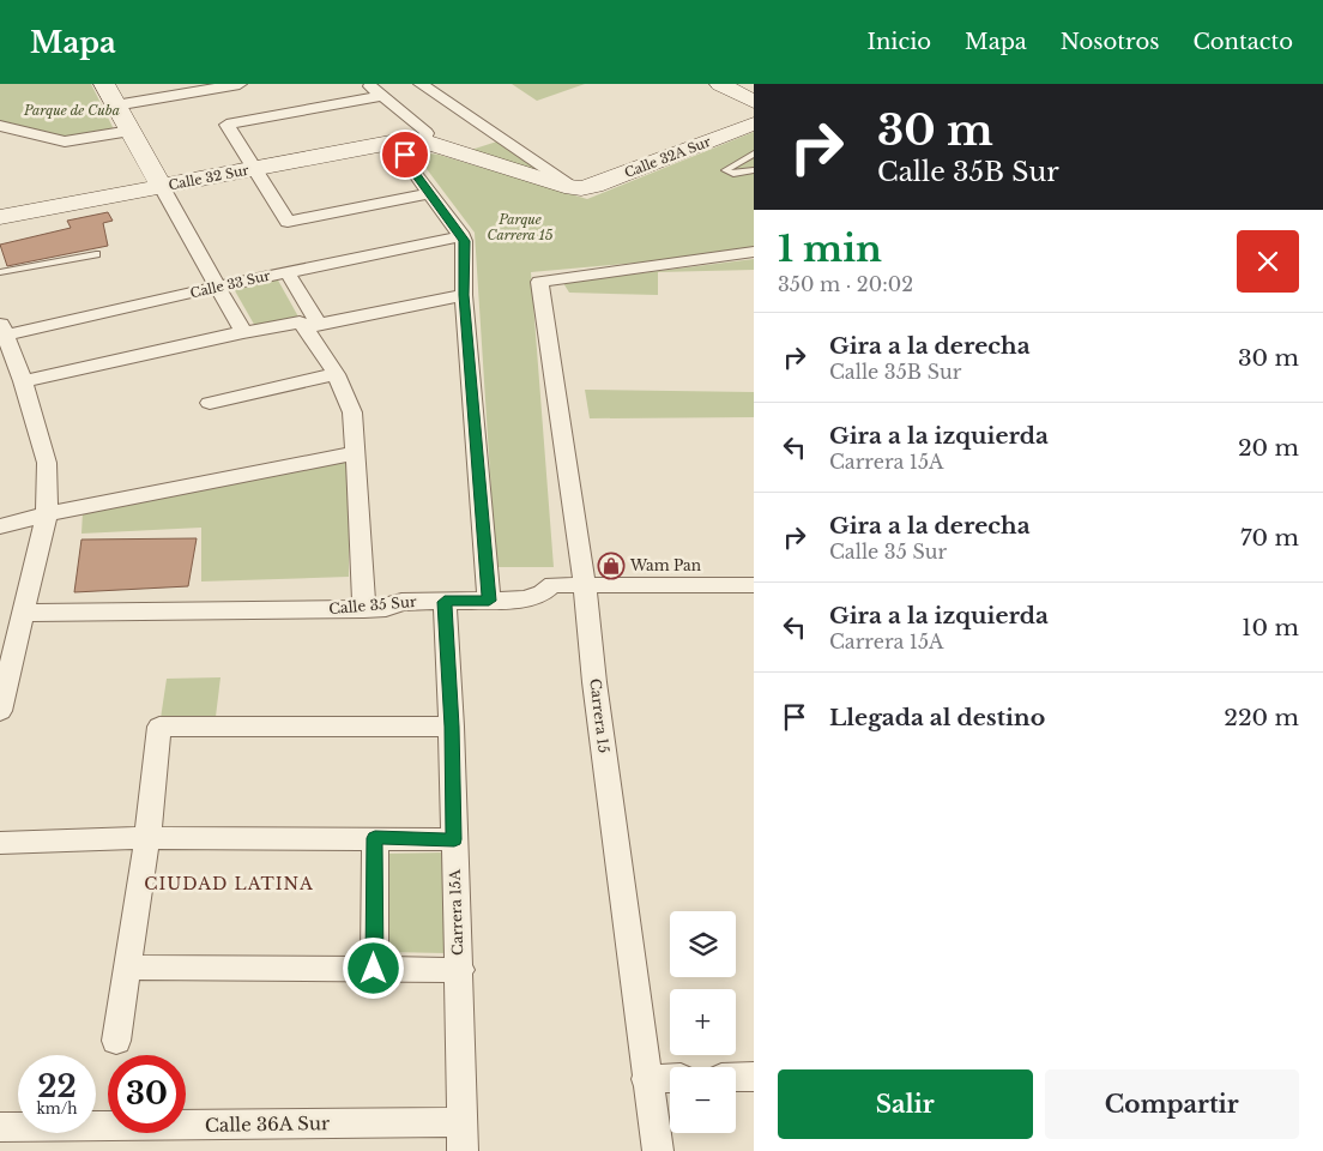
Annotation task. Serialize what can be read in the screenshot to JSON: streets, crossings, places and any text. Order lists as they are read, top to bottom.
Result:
{
  "streets": {
    "street": [
      "Calle 32A Sur",
      "Calle 32 Sur",
      "Calle 33 Sur",
      "Calle 35 Sur",
      "Carrera 15",
      "Carrera 15A",
      "Calle 36A Sur"
    ]
  },
  "crossings": [
    ["Calle 35 Sur", "Carrera 15"],
    ["Calle 35 Sur", "Carrera 15A"],
    ["Carrera 15A", "Calle 36A Sur"]
  ],
  "districts": ["CIUDAD LATINA"],
  "parks": ["Parque de Cuba", "Parque Carrera 15"],
  "places": {
    "shop": ["Wam Pan"]
  },
  "page": {
    "header": "Mapa",
    "nav": [
      "Inicio",
      "Mapa",
      "Nosotros",
      "Contacto"
    ],
    "turn": ["30 m", "Calle 35B Sur"],
    "heading": ["1 min", "350 m · 20:02"],
    "list": [
      {
        "name": "Gira a la derecha",
        "note": "Calle 35B Sur",
        "value": "30 m"
      },
      {
        "name": "Gira a la izquierda",
        "note": "Carrera 15A",
        "value": "20 m"
      },
      {
        "name": "Gira a la derecha",
        "note": "Calle 35 Sur",
        "value": "70 m"
      },
      {
        "name": "Gira a la izquierda",
        "note": "Carrera 15A",
        "value": "10 m"
      },
      {
        "name": "Llegada al destino",
        "value": "220 m"
      }
    ],
    "map_buttons": ["+", "−"],
    "speed": "22 km/h",
    "limit": "30",
    "buttons": ["Salir", "Compartir"]
  }
}
